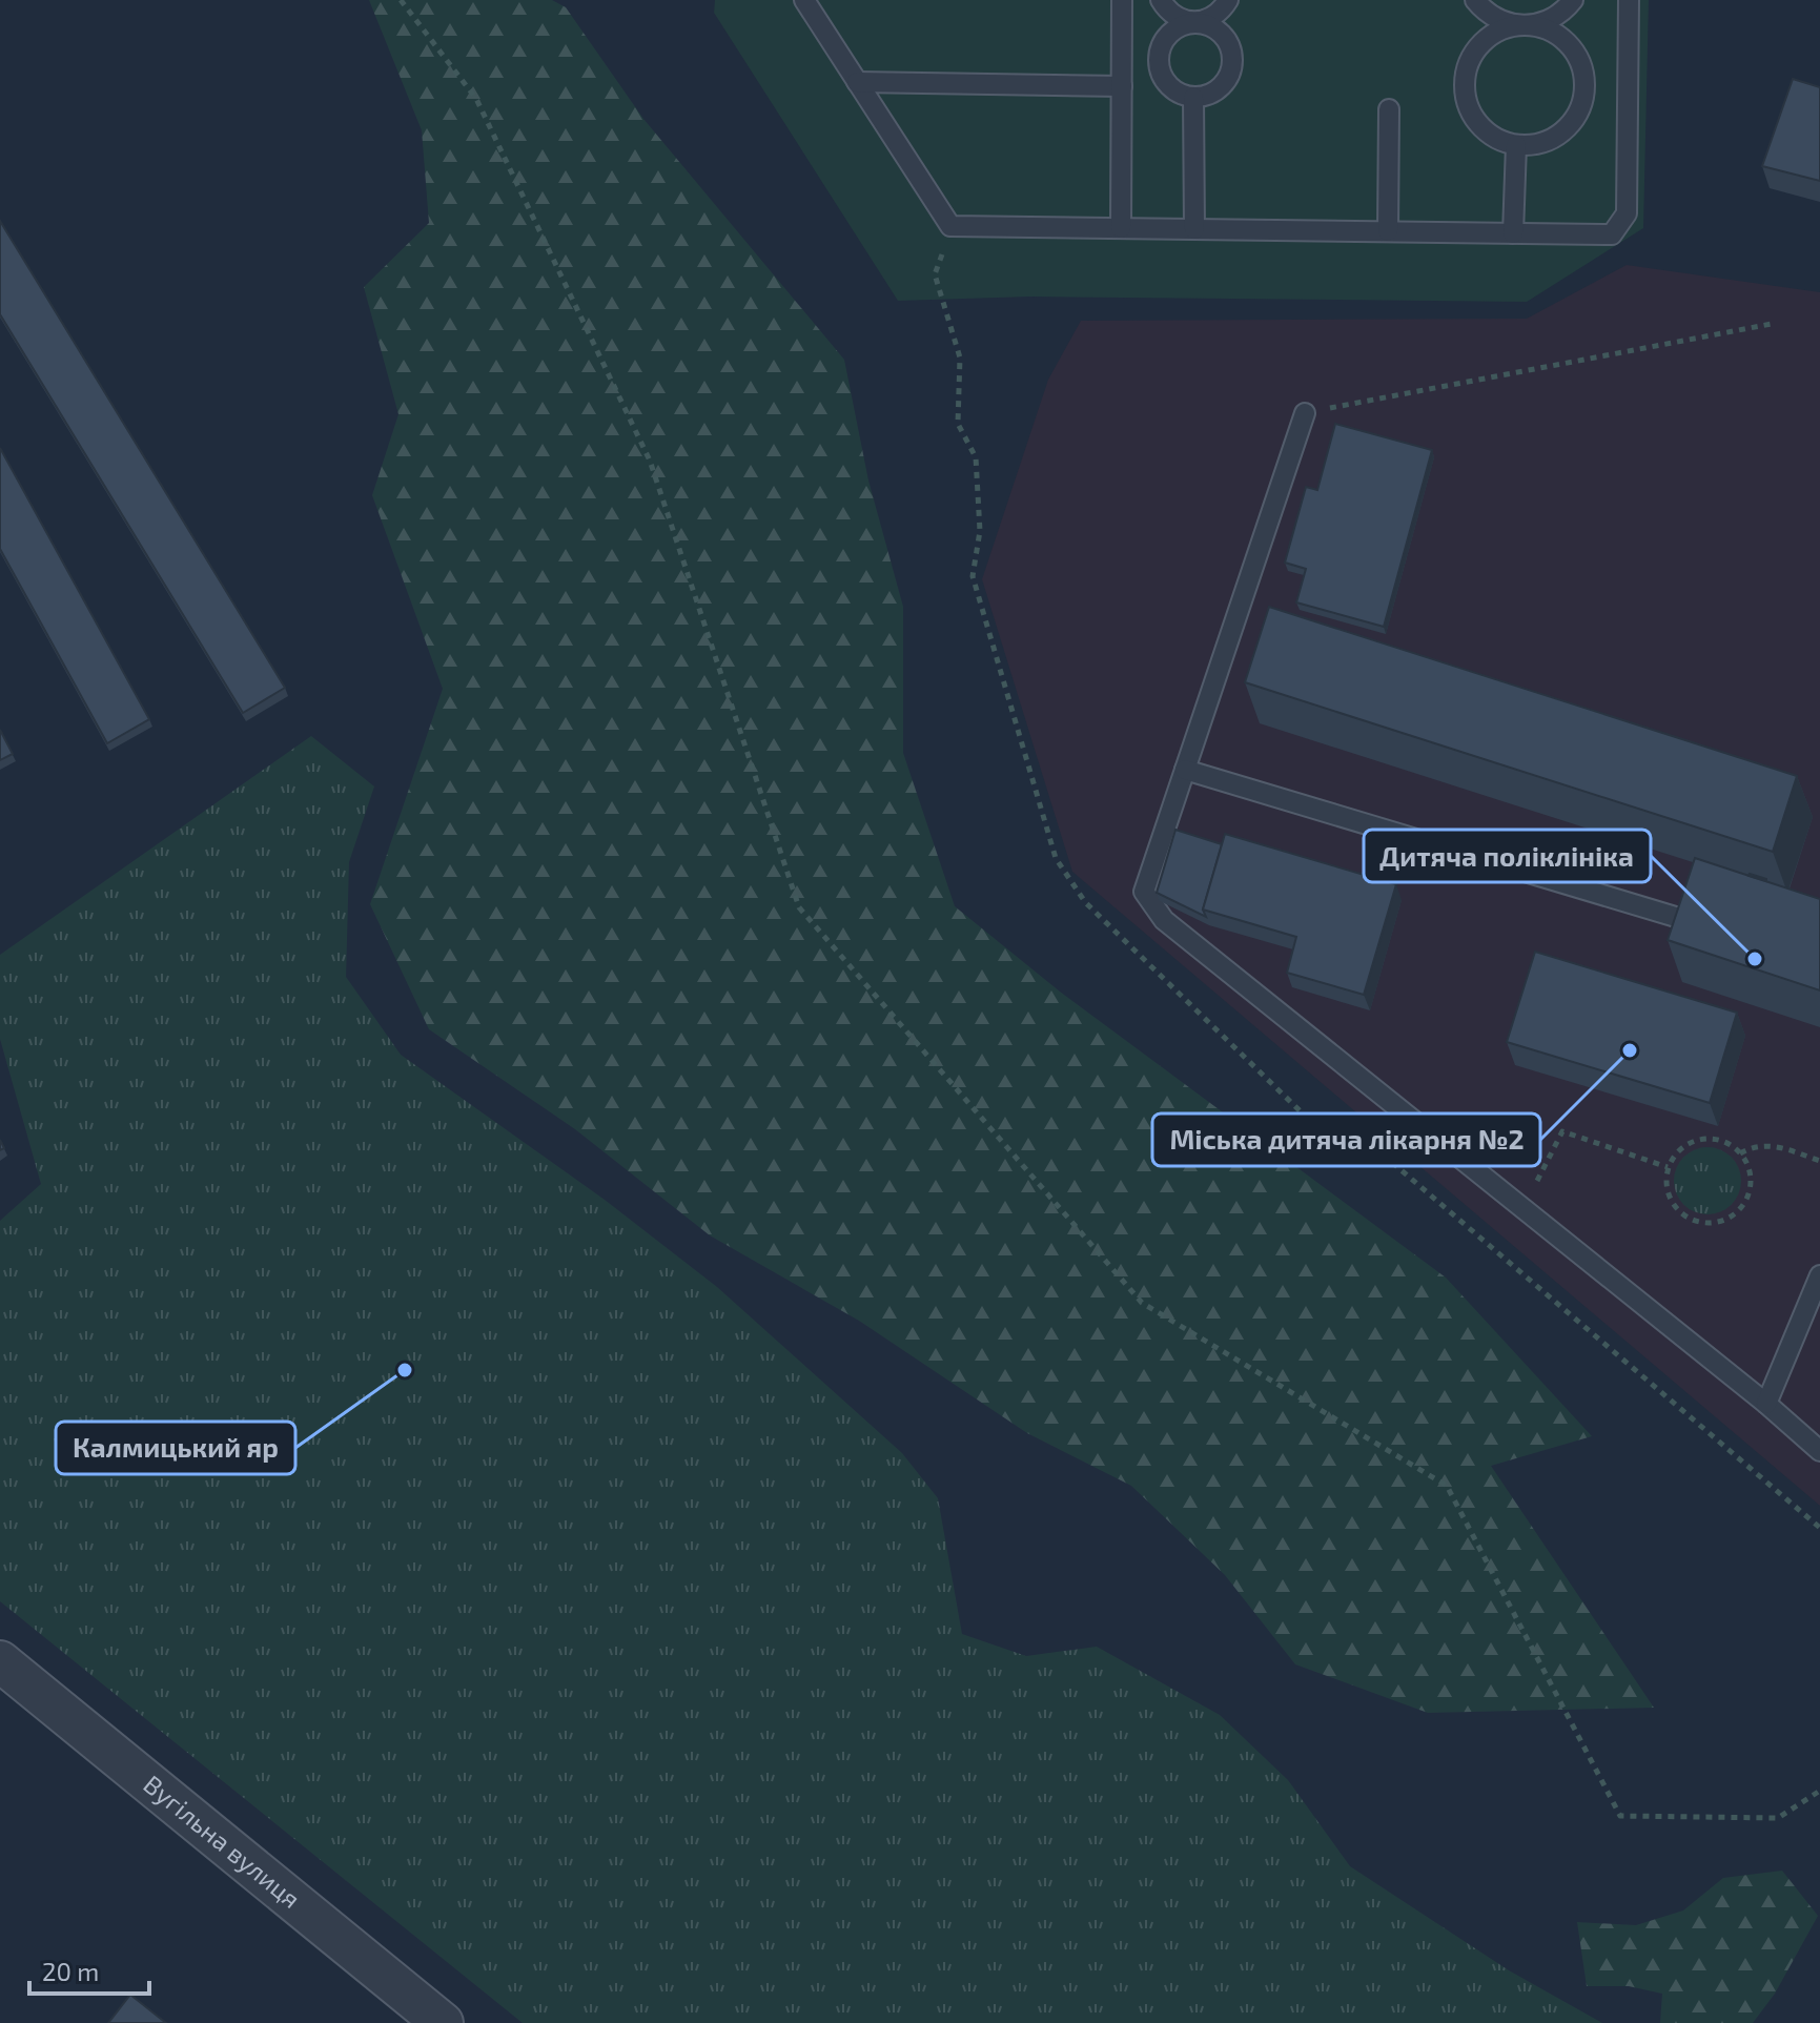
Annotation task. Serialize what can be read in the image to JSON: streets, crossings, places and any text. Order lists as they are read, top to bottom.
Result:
{
  "streets": {
    "street": ["Вугільна вулиця"]
  },
  "places": ["Дитяча поліклініка", "Міська дитяча лікарня №2", "Калмицький яр"],
  "scale_bar": "20 m"
}
